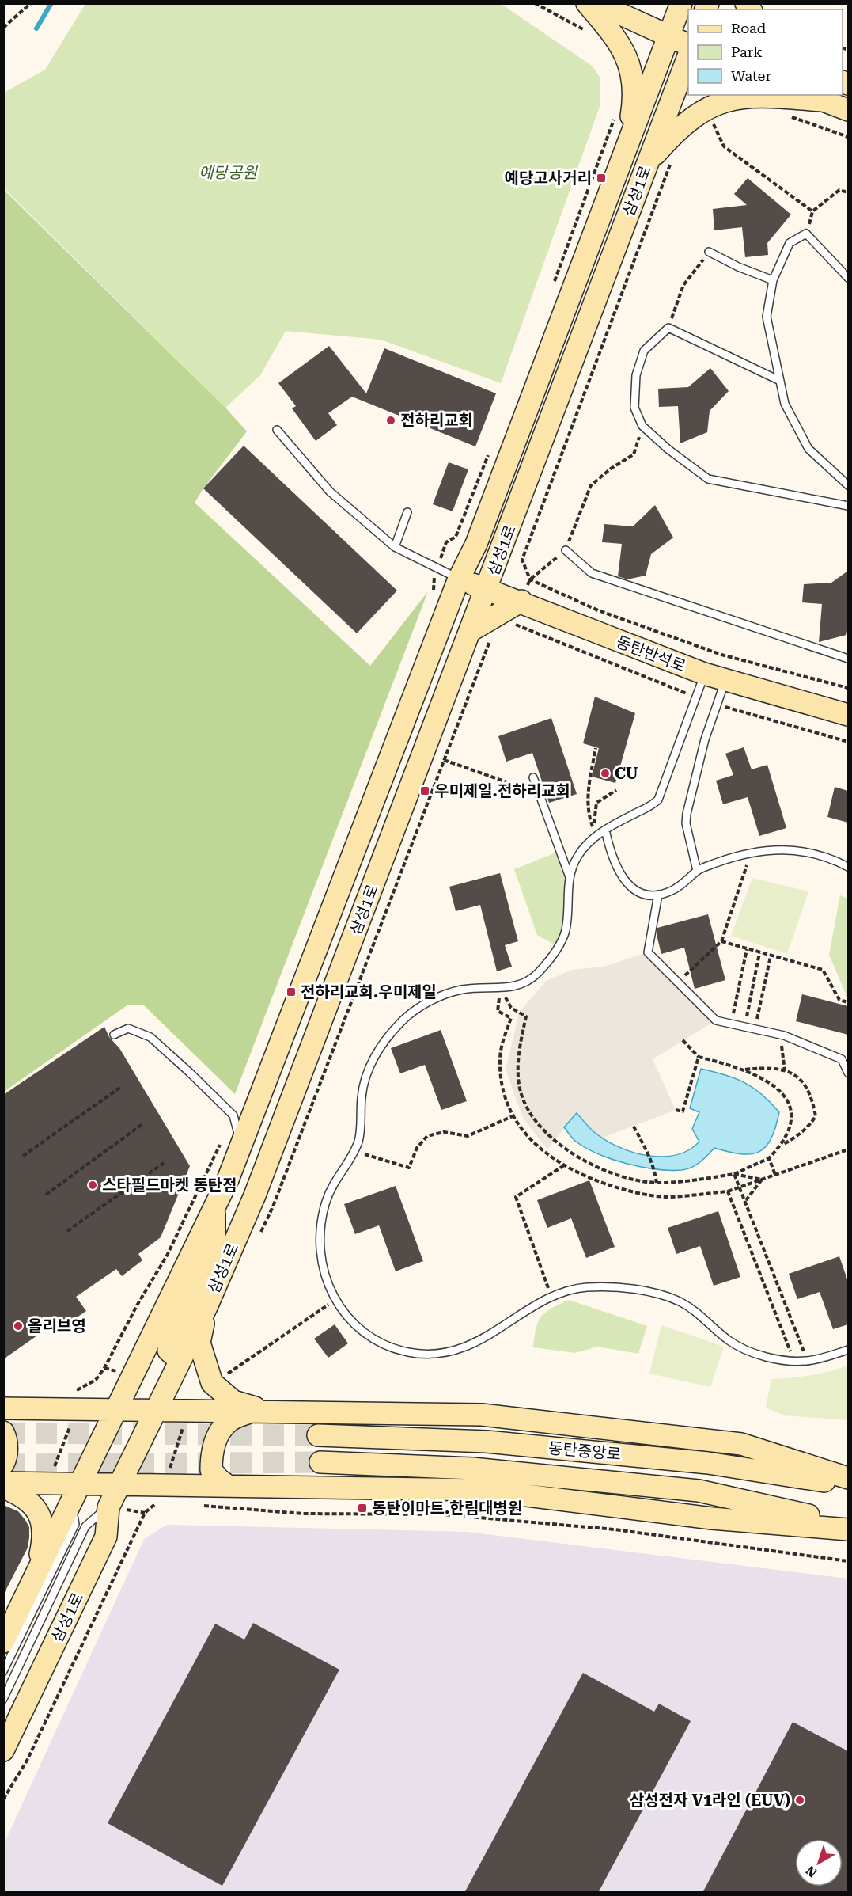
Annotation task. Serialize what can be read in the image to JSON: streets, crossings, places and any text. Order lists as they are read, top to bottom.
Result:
{
  "streets": {
    "street": ["삼성1로", "동탄반석로", "동탄중앙로"]
  },
  "crossings": [
    ["삼성1로", "동탄반석로"]
  ],
  "parks": ["예당공원"],
  "places": {
    "transit": [
      "예당고사거리",
      "우미제일.전하리교회",
      "전하리교회.우미제일",
      "동탄이마트.한림대병원"
    ],
    "other": [
      "전하리교회",
      "CU",
      "스타필드마켓 동탄점",
      "올리브영",
      "삼성전자 V1라인 (EUV)"
    ]
  },
  "legend": ["Road", "Park", "Water"],
  "north": "bottom left"
}
